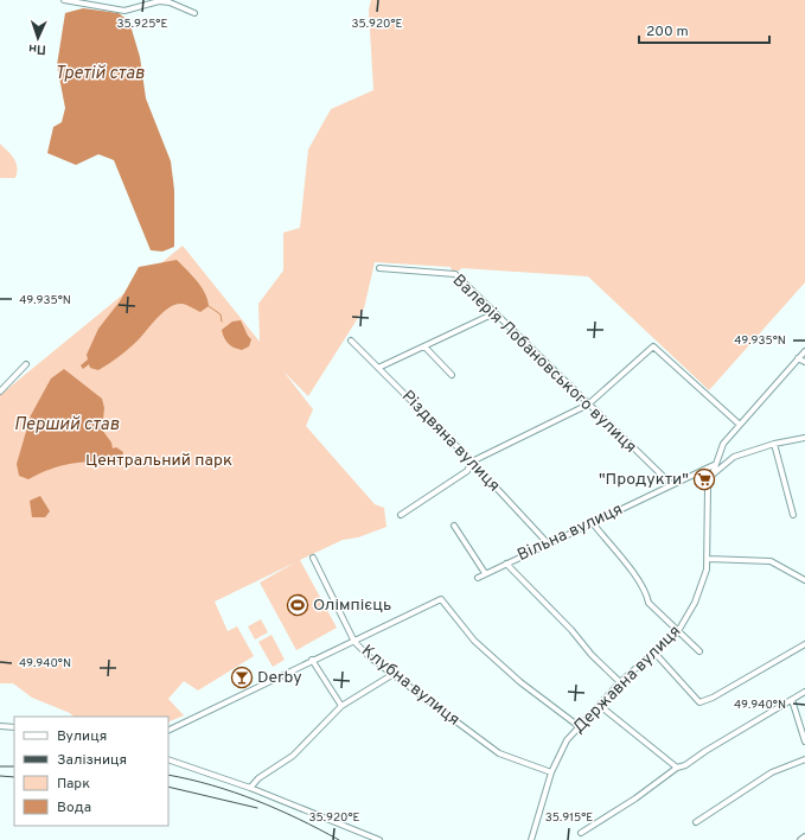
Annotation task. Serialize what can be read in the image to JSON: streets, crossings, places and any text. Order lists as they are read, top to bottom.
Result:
{
  "streets": {
    "street": [
      "Валерія Лобановського вулиця",
      "Різдвяна вулиця",
      "Вільна вулиця",
      "Державна вулиця",
      "Клубна вулиця"
    ]
  },
  "crossings": [
    ["Валерія Лобановського вулиця", "Вільна вулиця"],
    ["Різдвяна вулиця", "Вільна вулиця"],
    ["Вільна вулиця", "Державна вулиця"],
    ["Державна вулиця", "Клубна вулиця"]
  ],
  "water": ["Третій став", "Перший став"],
  "parks": ["Центральний парк"],
  "places": {
    "supermarket": ["\"Продукти\""],
    "sports": ["Олімпієць"],
    "bar": ["Derby"]
  },
  "legend": [
    "Вулиця",
    "Залізниця",
    "Парк",
    "Вода"
  ],
  "scale_bar": "200 m",
  "north": "bottom",
  "coordinates": [
    "35.925°E",
    "35.920°E",
    "49.935°N",
    "49.940°N",
    "35.915°E"
  ]
}
